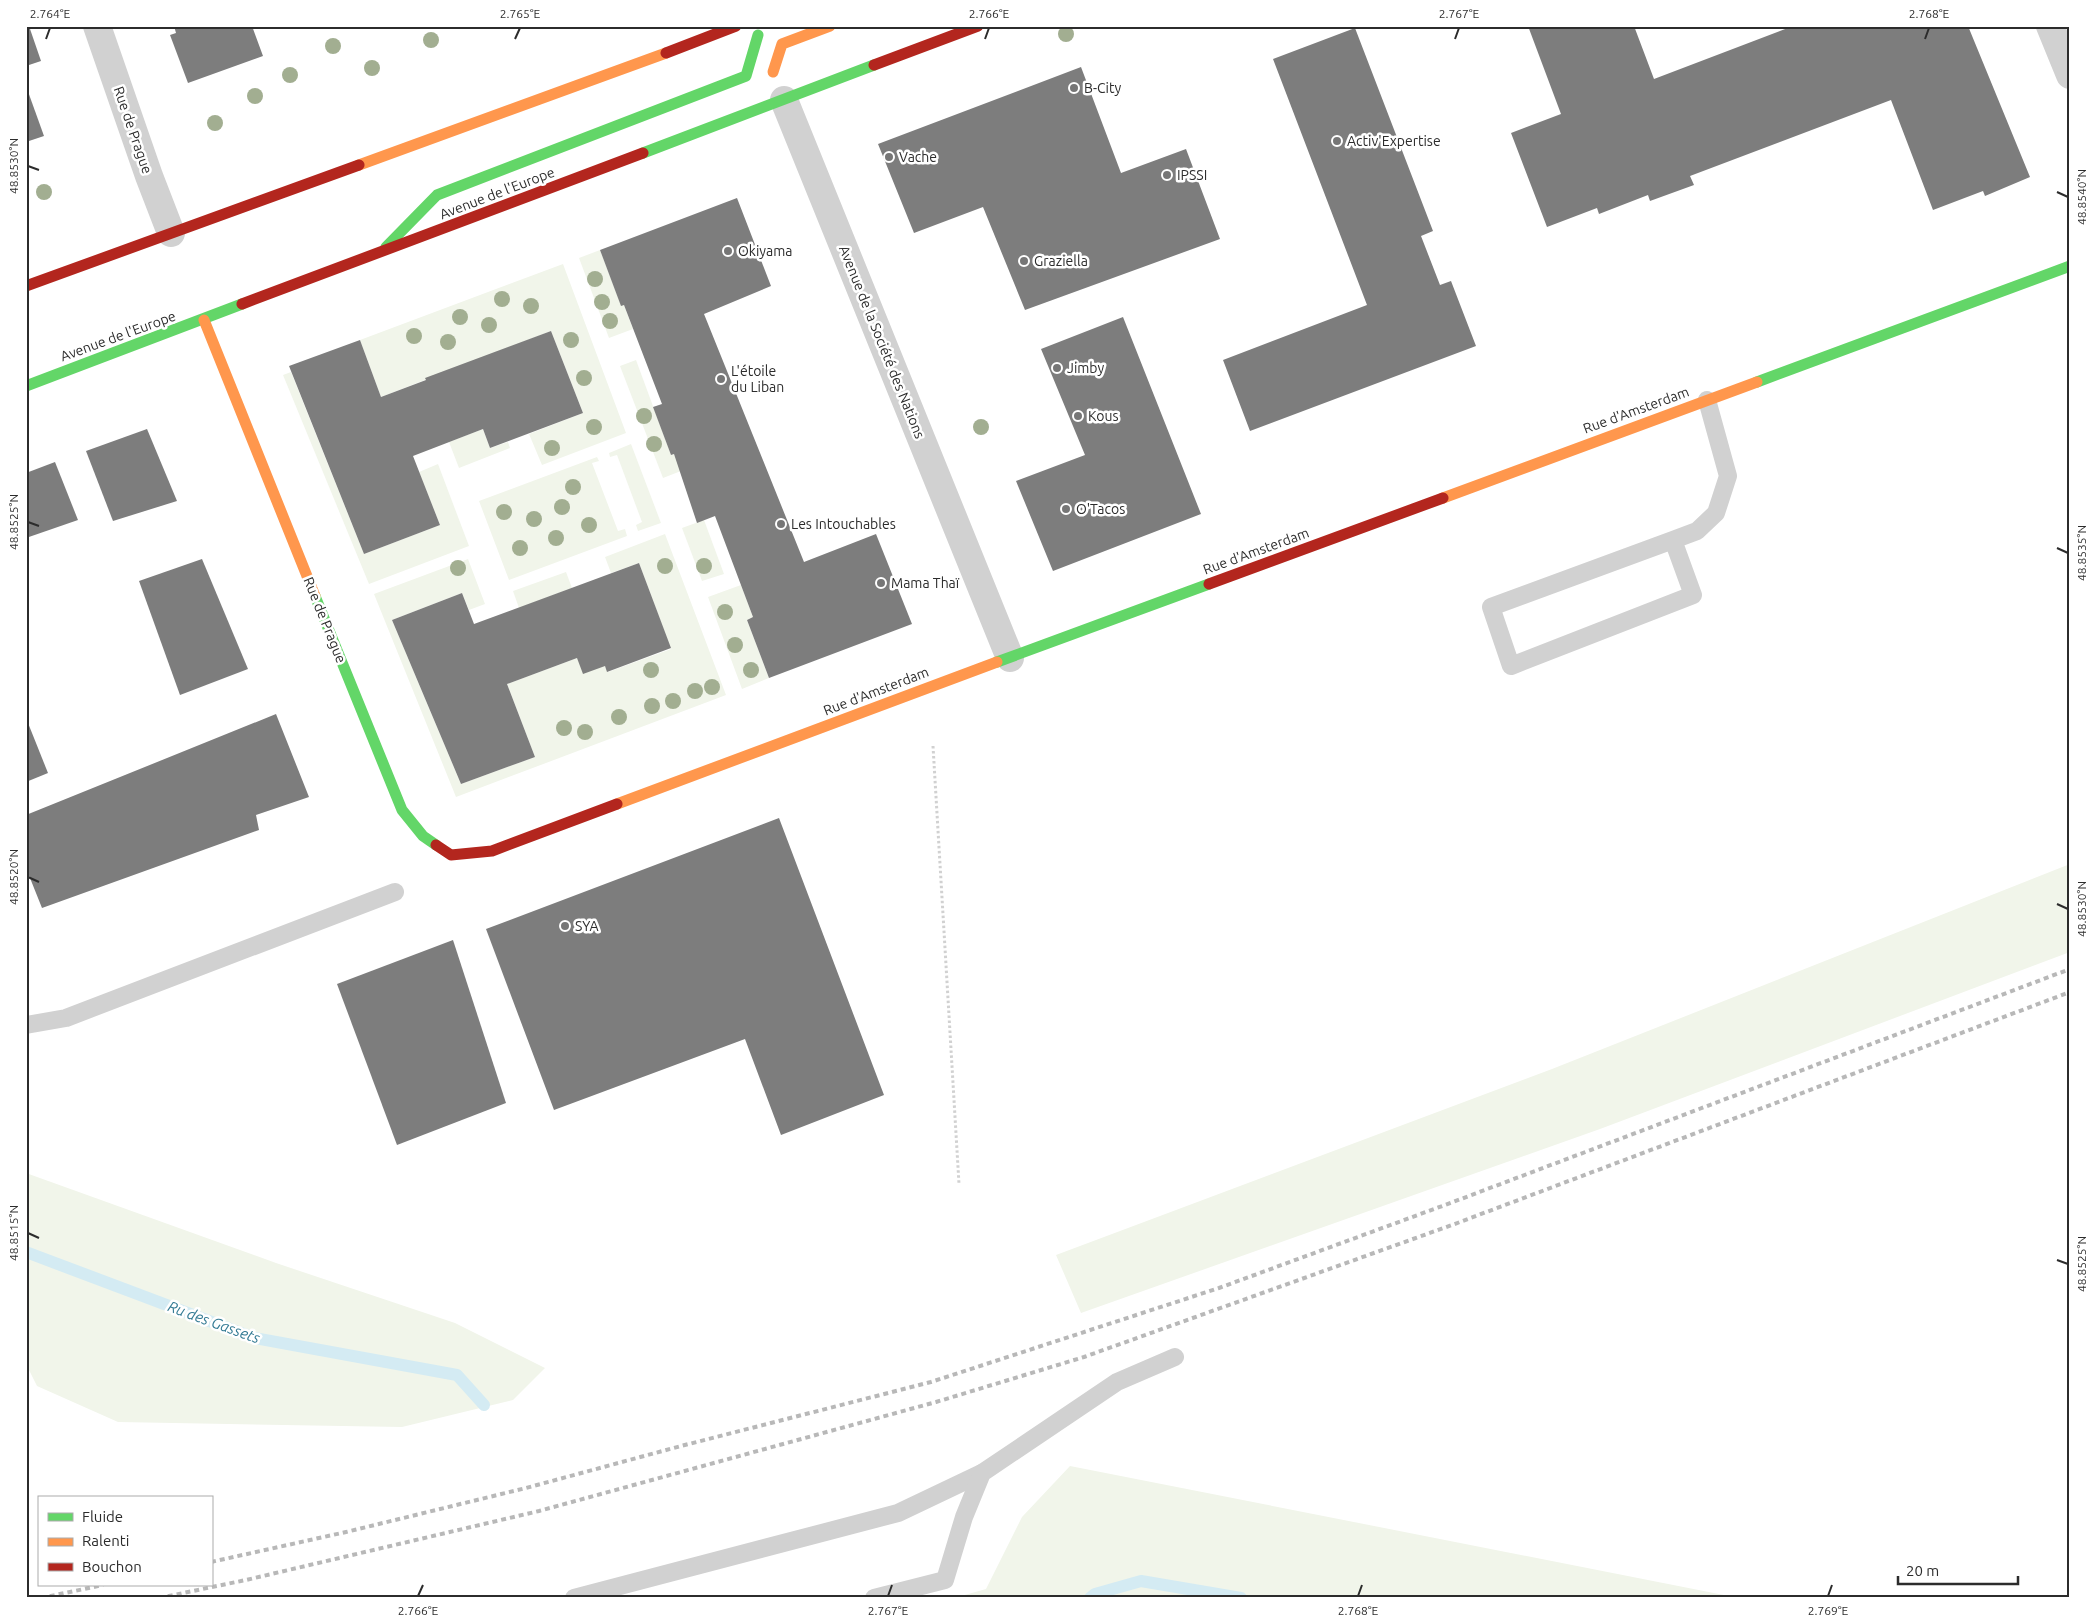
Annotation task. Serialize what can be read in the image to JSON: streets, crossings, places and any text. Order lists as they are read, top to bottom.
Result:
{
  "streets": {
    "street": [
      "Rue de Prague",
      "Avenue de l'Europe",
      "Avenue de la Société des Nations",
      "Rue d'Amsterdam"
    ]
  },
  "crossings": [
    ["Rue de Prague", "Avenue de l'Europe"],
    ["Rue de Prague", "Rue d'Amsterdam"],
    ["Avenue de l'Europe", "Avenue de la Société des Nations"],
    ["Avenue de la Société des Nations", "Rue d'Amsterdam"]
  ],
  "water": ["Ru des Gassets"],
  "places": [
    "B-City",
    "Activ'Expertise",
    "Vache",
    "IPSSI",
    "Okiyama",
    "Graziella",
    "Jimby",
    "L'étoile du Liban",
    "Kous",
    "O'Tacos",
    "Les Intouchables",
    "Mama Thaï",
    "SYA"
  ],
  "legend": ["Fluide", "Ralenti", "Bouchon"],
  "scale_bar": "20 m",
  "coordinates": [
    "2.764°E",
    "2.765°E",
    "2.766°E",
    "2.767°E",
    "2.768°E",
    "48.8530°N",
    "48.8540°N",
    "48.8525°N",
    "48.8535°N",
    "48.8520°N",
    "48.8515°N",
    "2.769°E"
  ]
}
